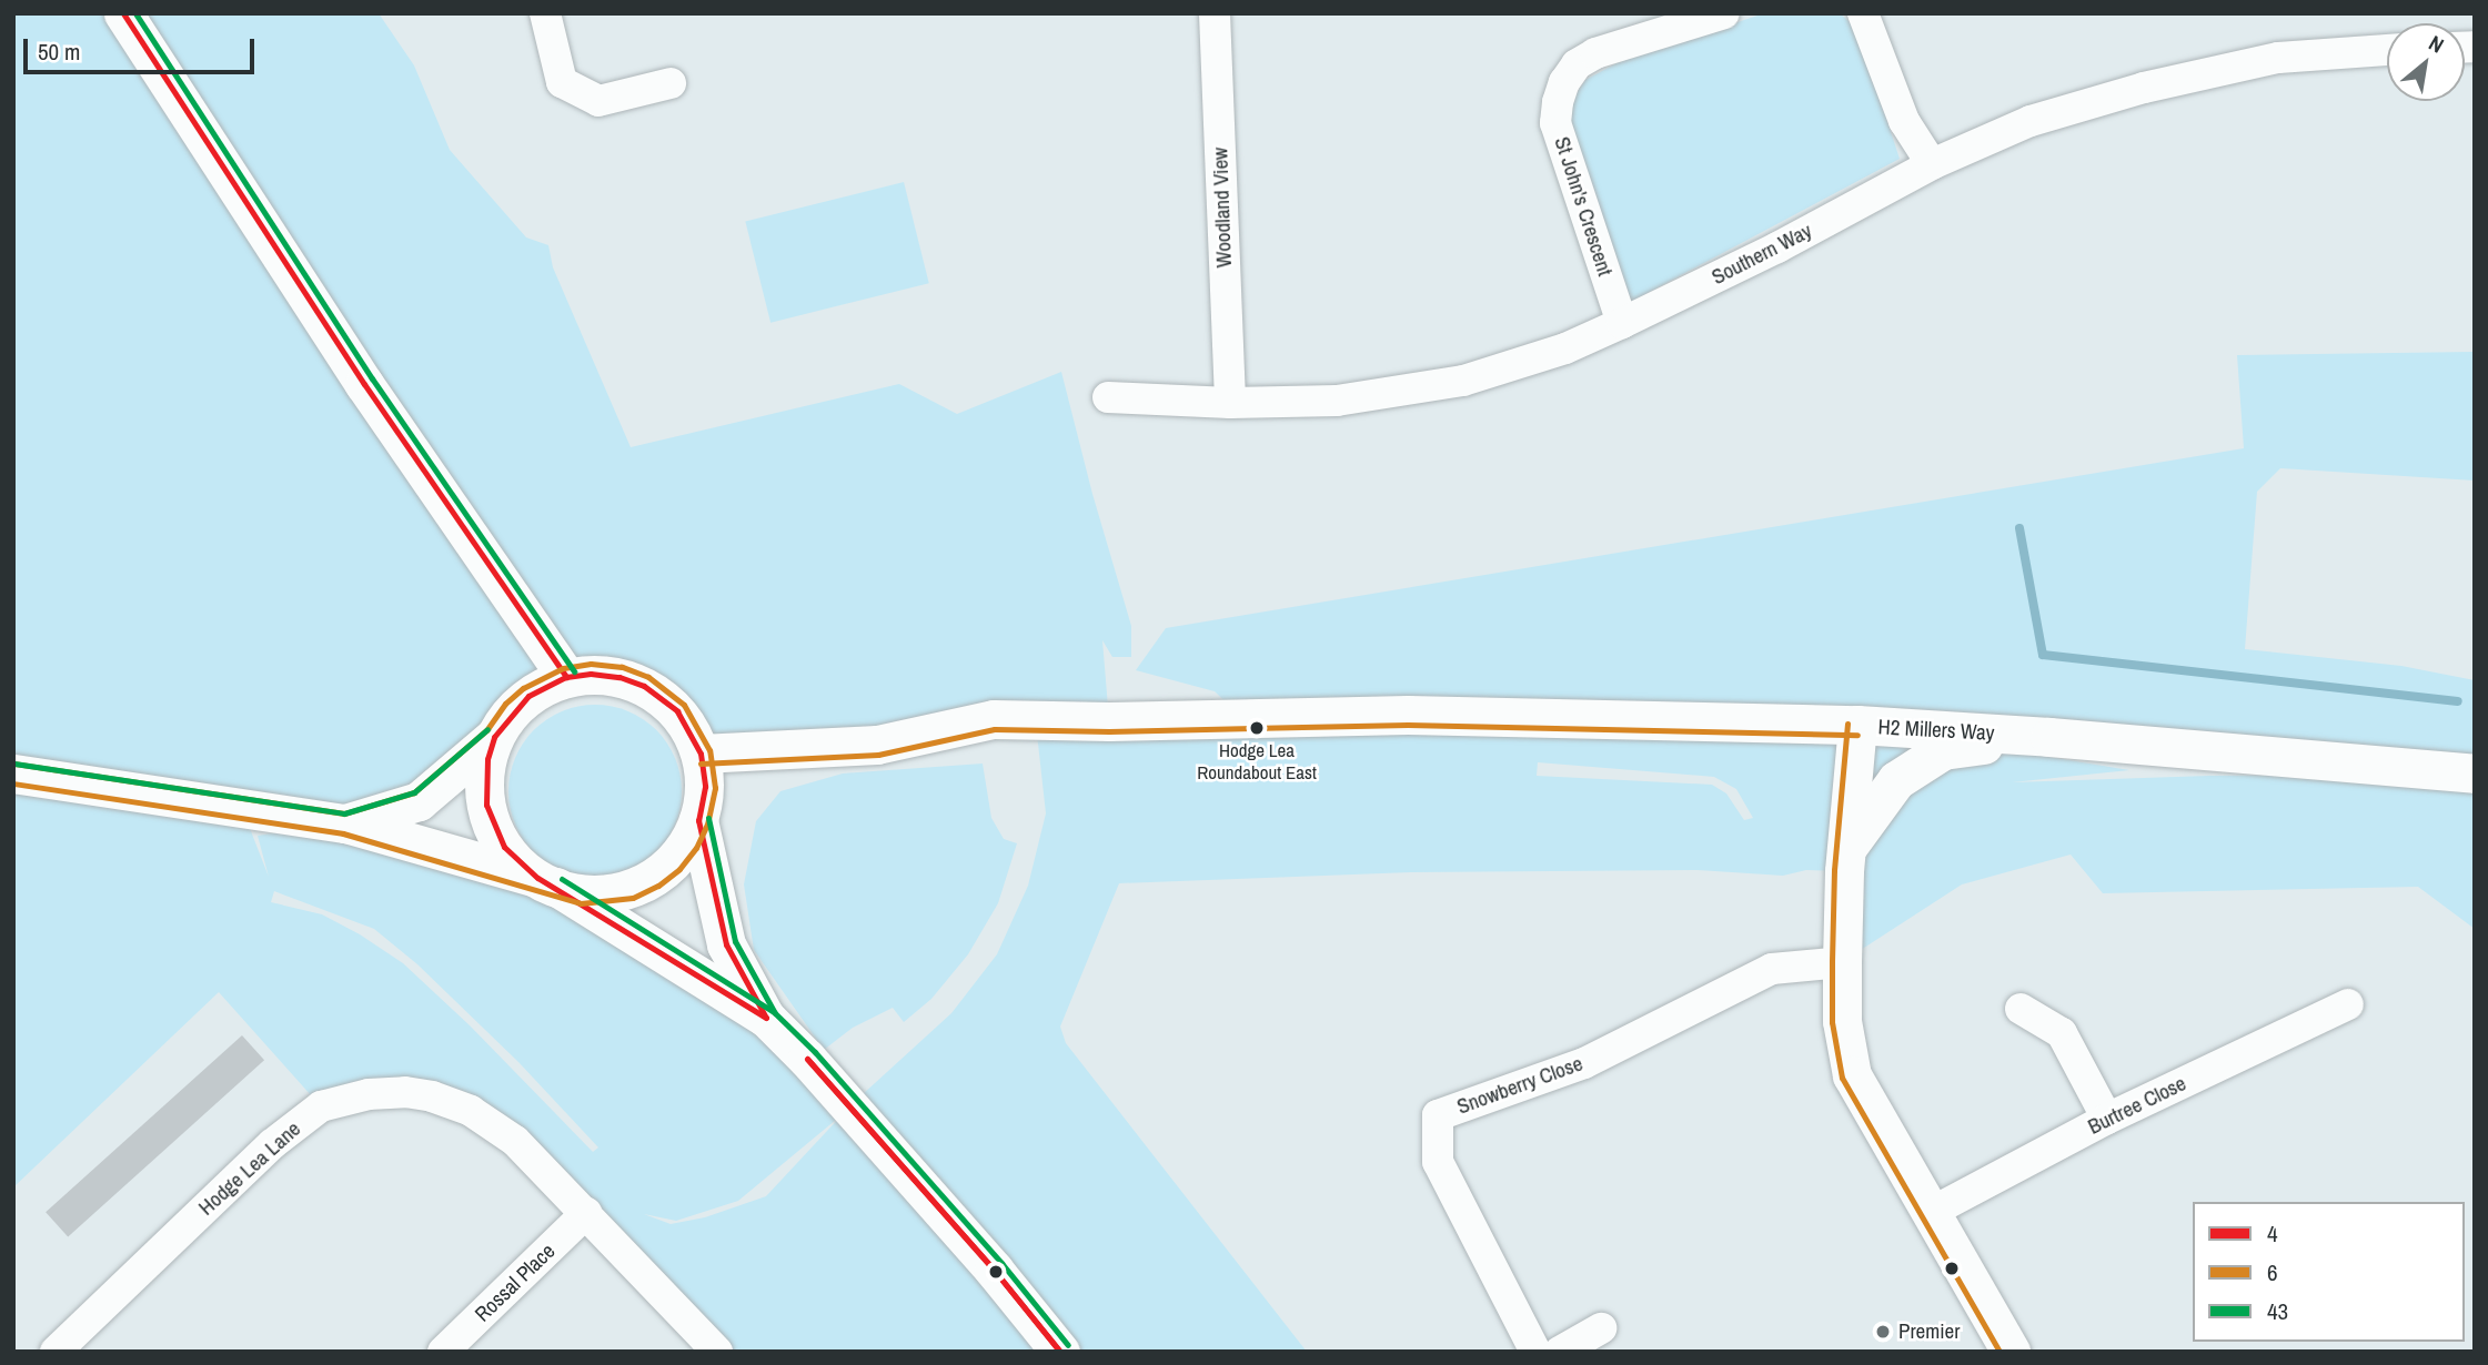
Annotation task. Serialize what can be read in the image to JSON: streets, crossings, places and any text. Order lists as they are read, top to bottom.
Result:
{
  "streets": {
    "street": [
      "St John's Crescent",
      "Woodland View",
      "Southern Way",
      "H2 Millers Way",
      "Snowberry Close",
      "Burtree Close",
      "Hodge Lea Lane",
      "Rossal Place"
    ]
  },
  "crossings": [
    ["St John's Crescent", "Southern Way"],
    ["Woodland View", "Southern Way"],
    ["Hodge Lea Lane", "Rossal Place"]
  ],
  "places": ["Hodge Lea Roundabout East", "Premier"],
  "lines": ["transit line 4", "transit line 43", "transit line 6"],
  "legend": ["4", "6", "43"],
  "scale_bar": "50 m",
  "north": "top right"
}
